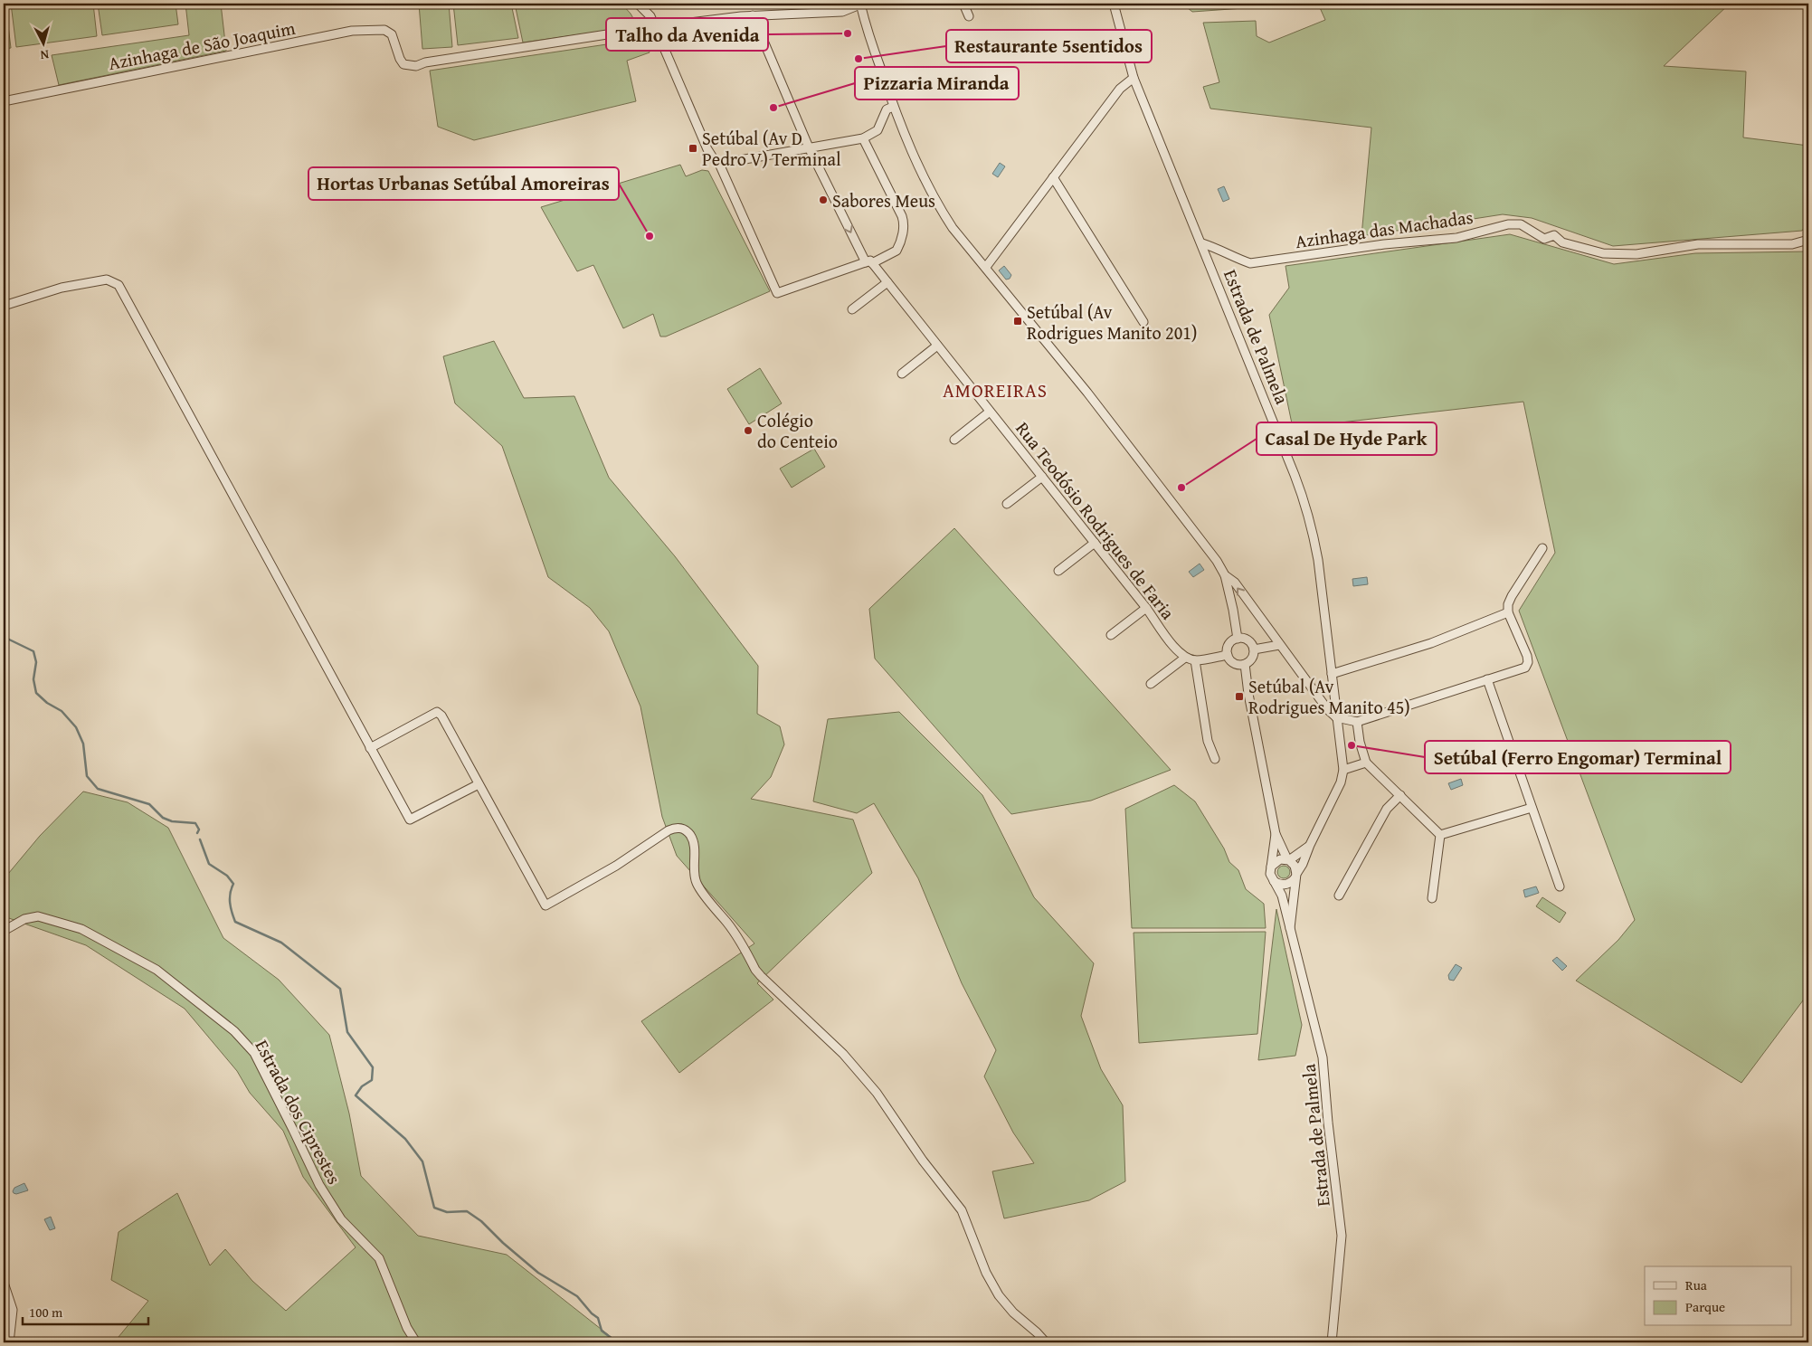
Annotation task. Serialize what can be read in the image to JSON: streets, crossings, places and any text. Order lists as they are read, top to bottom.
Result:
{
  "streets": {
    "street": [
      "Azinhaga de São Joaquim",
      "Azinhaga das Machadas",
      "Estrada de Palmela",
      "Rua Teodósio Rodrigues de Faria",
      "Estrada dos Ciprestes"
    ]
  },
  "crossings": [
    ["Azinhaga de São Joaquim", "Rua Teodósio Rodrigues de Faria"],
    ["Azinhaga das Machadas", "Estrada de Palmela"]
  ],
  "districts": ["AMOREIRAS"],
  "places": {
    "other": [
      "Talho da Avenida",
      "Restaurante 5sentidos",
      "Pizzaria Miranda",
      "Sabores Meus",
      "Hortas Urbanas Setúbal Amoreiras",
      "Colégio do Centeio",
      "Casal De Hyde Park",
      "Setúbal (Ferro Engomar) Terminal"
    ],
    "transit": ["Setúbal (Av D Pedro V) Terminal", "Setúbal (Av Rodrigues Manito 201)", "Setúbal (Av Rodrigues Manito 45)"]
  },
  "legend": ["Rua", "Parque"],
  "scale_bar": "100 m",
  "north": "bottom"
}
